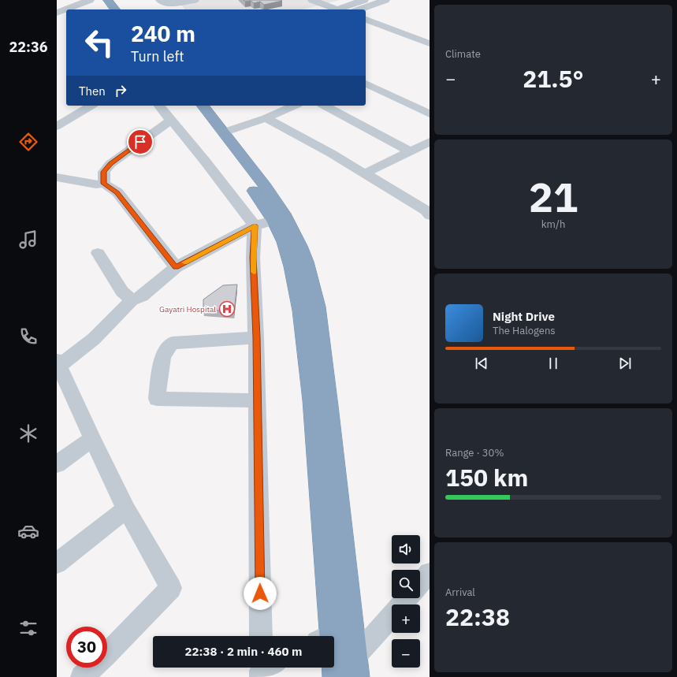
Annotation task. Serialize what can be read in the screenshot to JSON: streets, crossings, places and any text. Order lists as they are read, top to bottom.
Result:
{
  "places": {
    "hospital": ["Gayatri Hospital"]
  },
  "page": {
    "tabs": "22:36",
    "tile": [
      "Climate",
      ["21", "km/h"],
      ["Range · 30%", "150 km"],
      ["Arrival", "22:38"]
    ],
    "turn": ["240 m", "Turn left"],
    "heat": ["−", "21.5°", "+"],
    "then": "Then",
    "song": ["Night Drive", "The Halogens"],
    "map_buttons": ["+", "−"],
    "limit": "30",
    "trip": "22:38 · 2 min · 460 m"
  }
}
